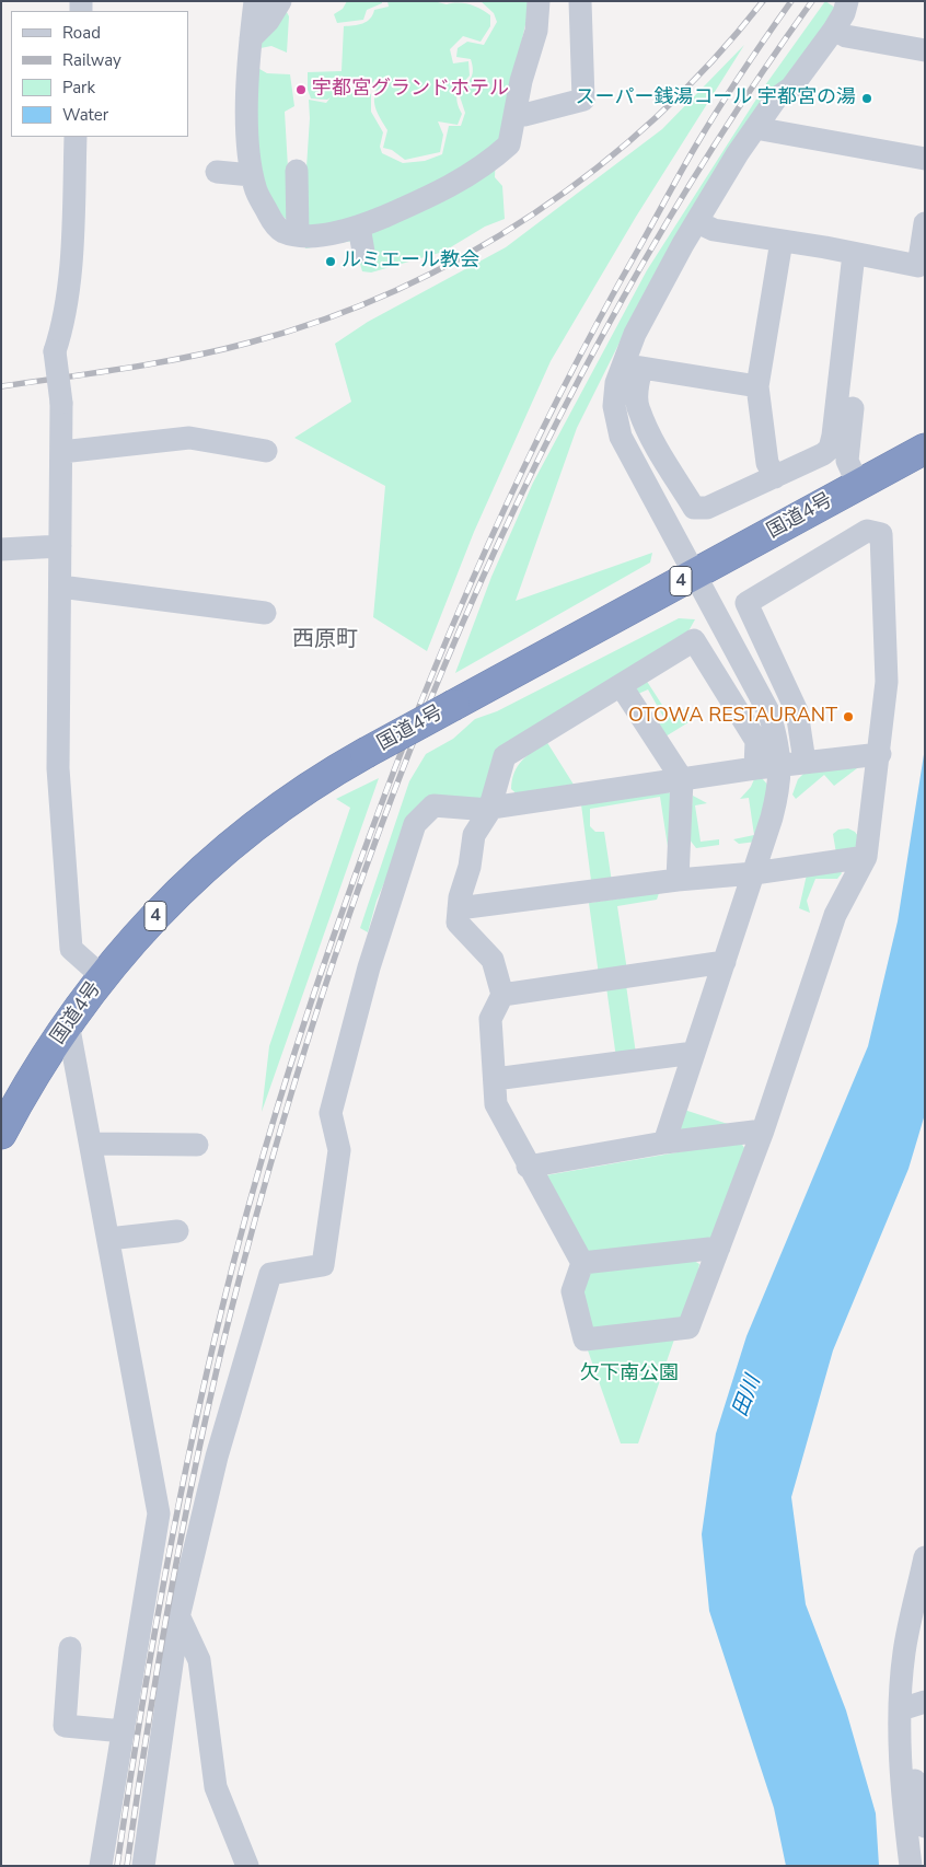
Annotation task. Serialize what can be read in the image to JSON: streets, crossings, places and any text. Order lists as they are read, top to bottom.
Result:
{
  "streets": {
    "highway": ["国道4号", "4"]
  },
  "districts": ["西原町"],
  "water": ["田川"],
  "parks": ["欠下南公園"],
  "places": [
    "宇都宮グランドホテル",
    "スーパー銭湯コール 宇都宮の湯",
    "ルミエール教会",
    "OTOWA RESTAURANT"
  ],
  "legend": [
    "Road",
    "Railway",
    "Park",
    "Water"
  ]
}
